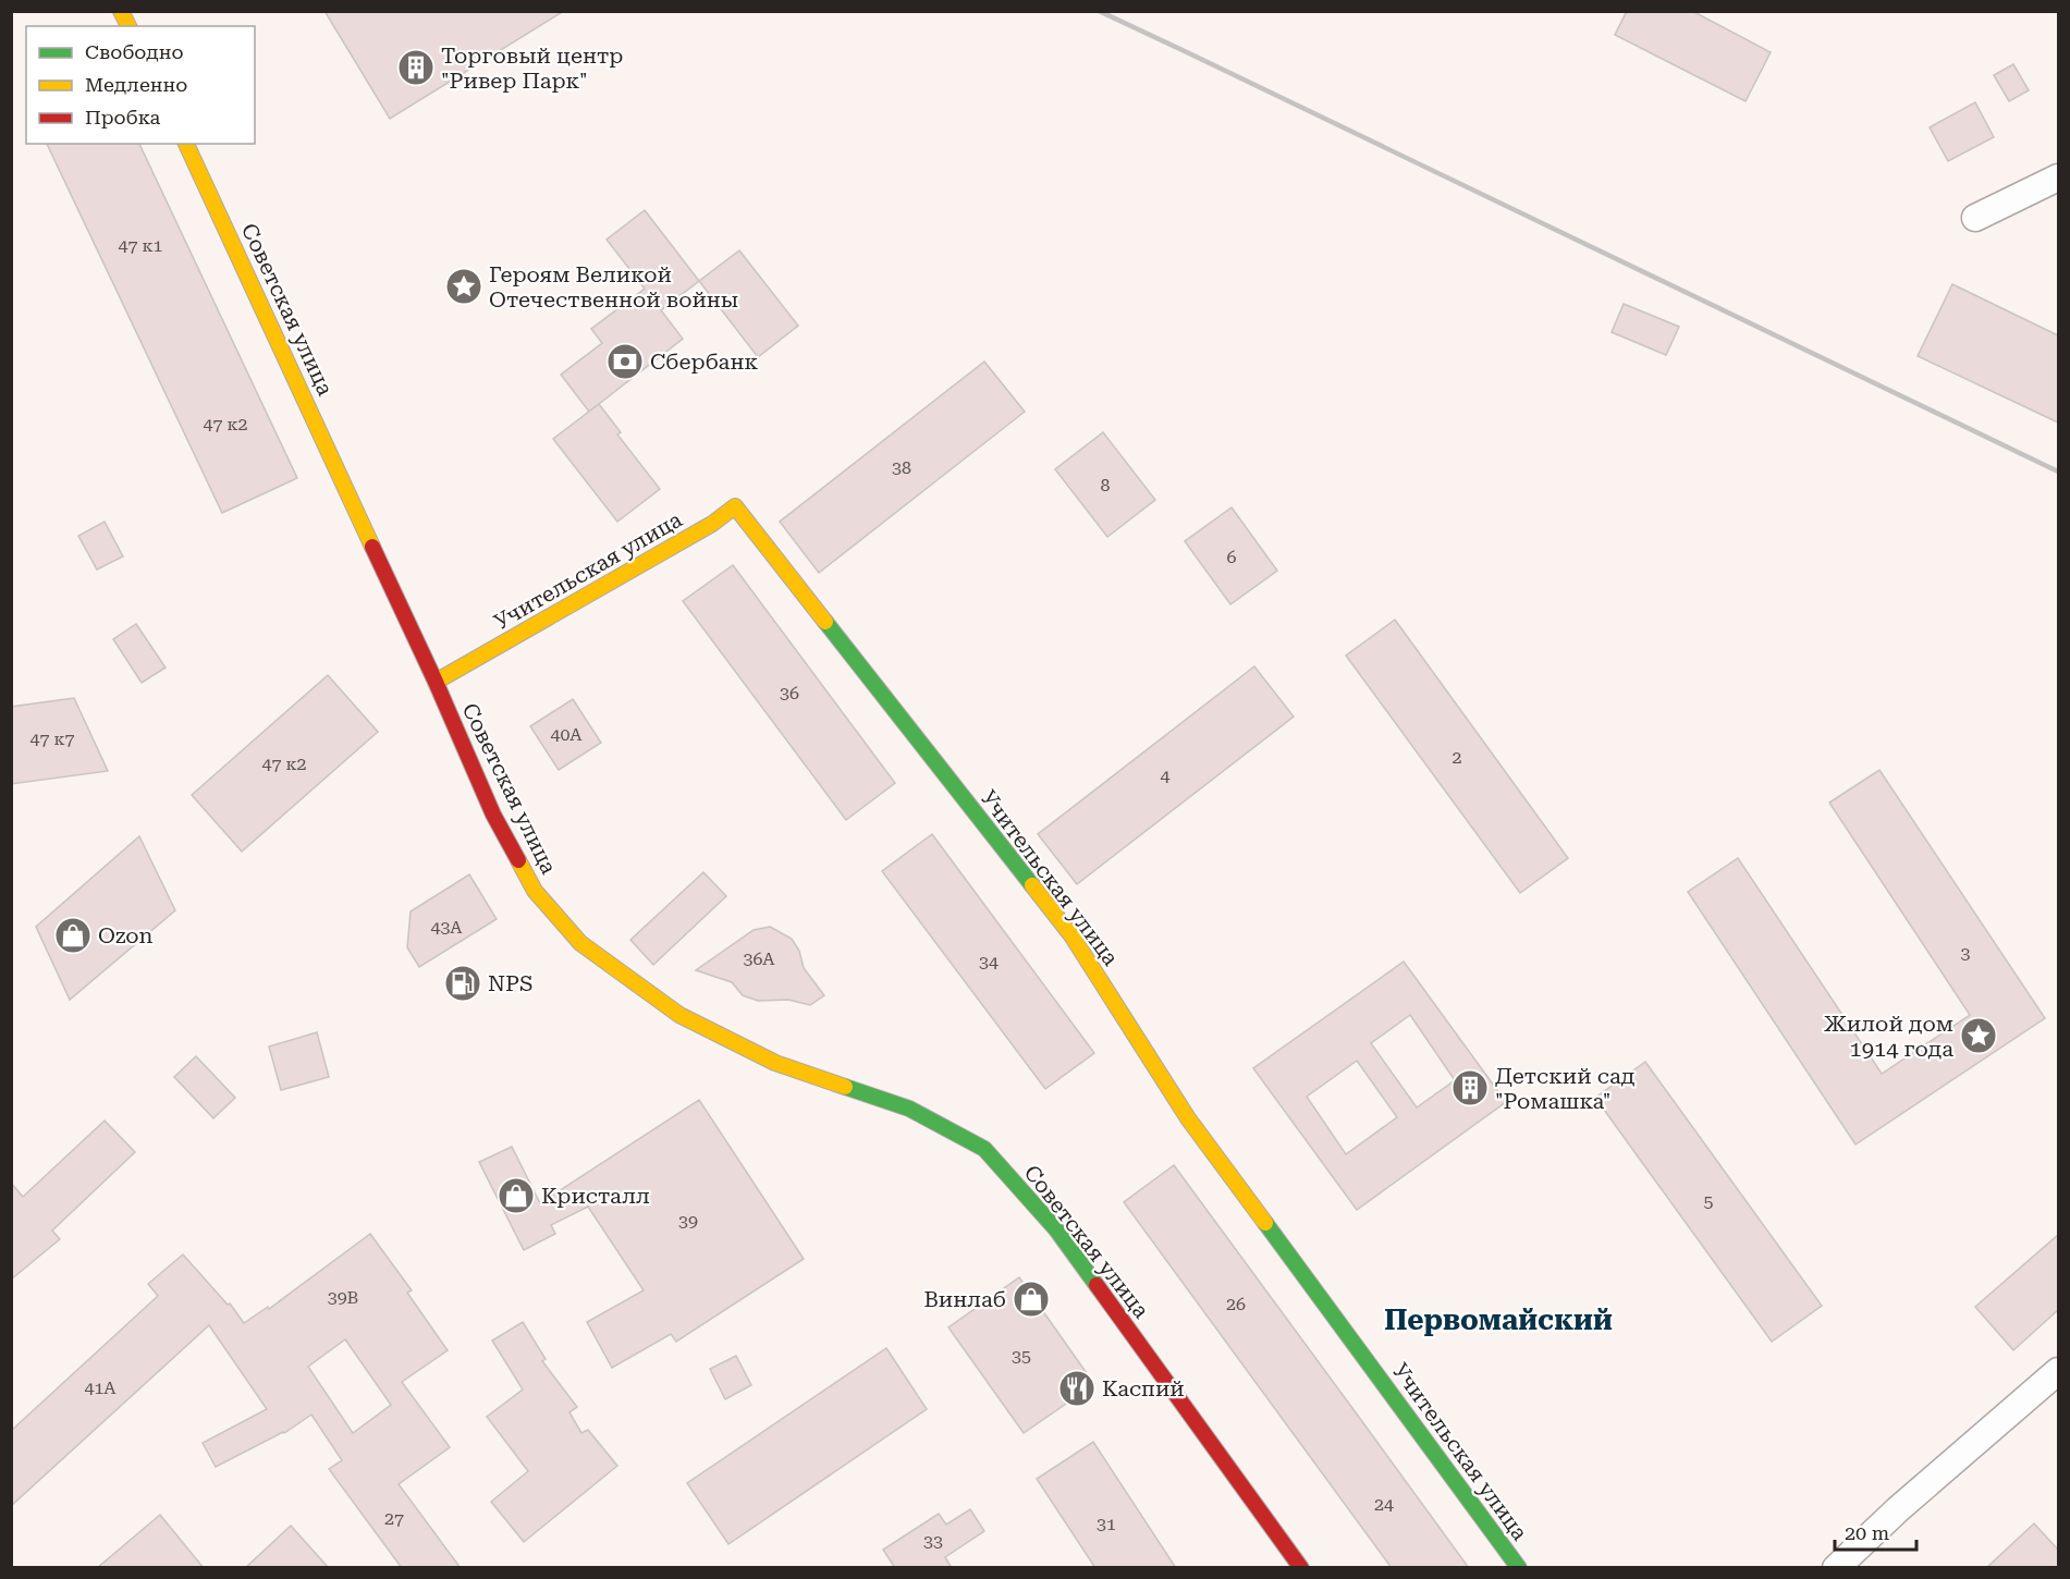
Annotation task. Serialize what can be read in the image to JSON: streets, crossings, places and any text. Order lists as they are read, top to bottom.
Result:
{
  "streets": {
    "main road": ["Советская улица", "Учительская улица"]
  },
  "crossings": [
    ["Советская улица", "Учительская улица"]
  ],
  "districts": ["Первомайский"],
  "places": {
    "building": ["Торговый центр \"Ривер Парк\"", "Детский сад \"Ромашка\""],
    "place": ["Героям Великой Отечественной войны", "Жилой дом 1914 года"],
    "bank": ["Сбербанк"],
    "shop": ["Ozon", "Кристалл", "Винлаб"],
    "fuel station": ["NPS"],
    "restaurant": ["Каспий"]
  },
  "house_numbers": [
    "47 к1",
    "47 к2",
    "38",
    "8",
    "6",
    "36",
    "40А",
    "47 к7",
    "2",
    "47 к2",
    "4",
    "43А",
    "3",
    "36А",
    "34",
    "5",
    "39",
    "39В",
    "26",
    "35",
    "41А",
    "24",
    "27",
    "31",
    "33"
  ],
  "legend": ["Свободно", "Медленно", "Пробка"],
  "scale_bar": "20 m"
}
